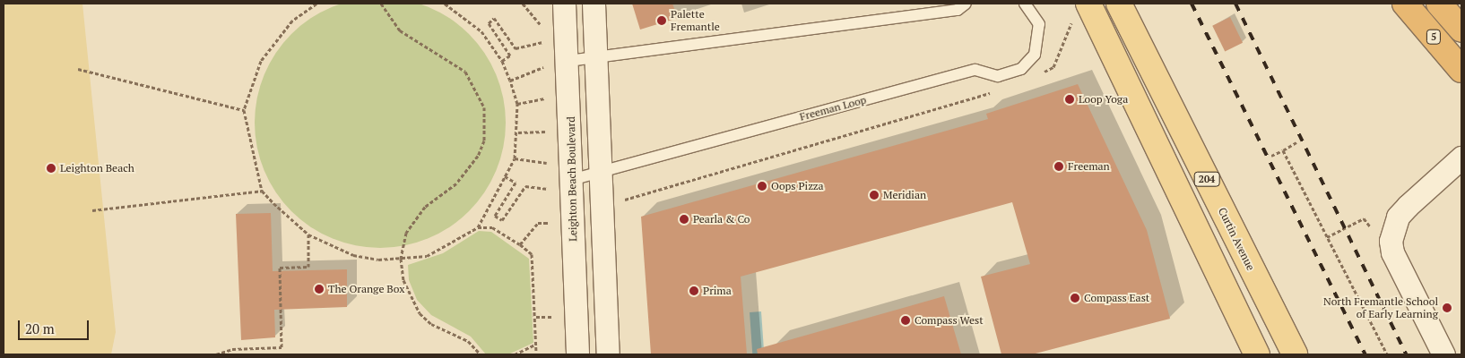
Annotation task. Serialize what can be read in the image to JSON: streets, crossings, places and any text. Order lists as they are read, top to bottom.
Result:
{
  "streets": {
    "highway": ["5"],
    "main road": ["204", "Curtin Avenue"],
    "street": ["Leighton Beach Boulevard"],
    "lane": ["Freeman Loop"]
  },
  "crossings": [
    ["Freeman Loop", "Leighton Beach Boulevard"]
  ],
  "places": [
    "Palette Fremantle",
    "Loop Yoga",
    "Freeman",
    "Leighton Beach",
    "Oops Pizza",
    "Meridian",
    "Pearla & Co",
    "The Orange Box",
    "Prima",
    "Compass East",
    "North Fremantle School of Early Learning",
    "Compass West"
  ],
  "scale_bar": "20 m"
}
